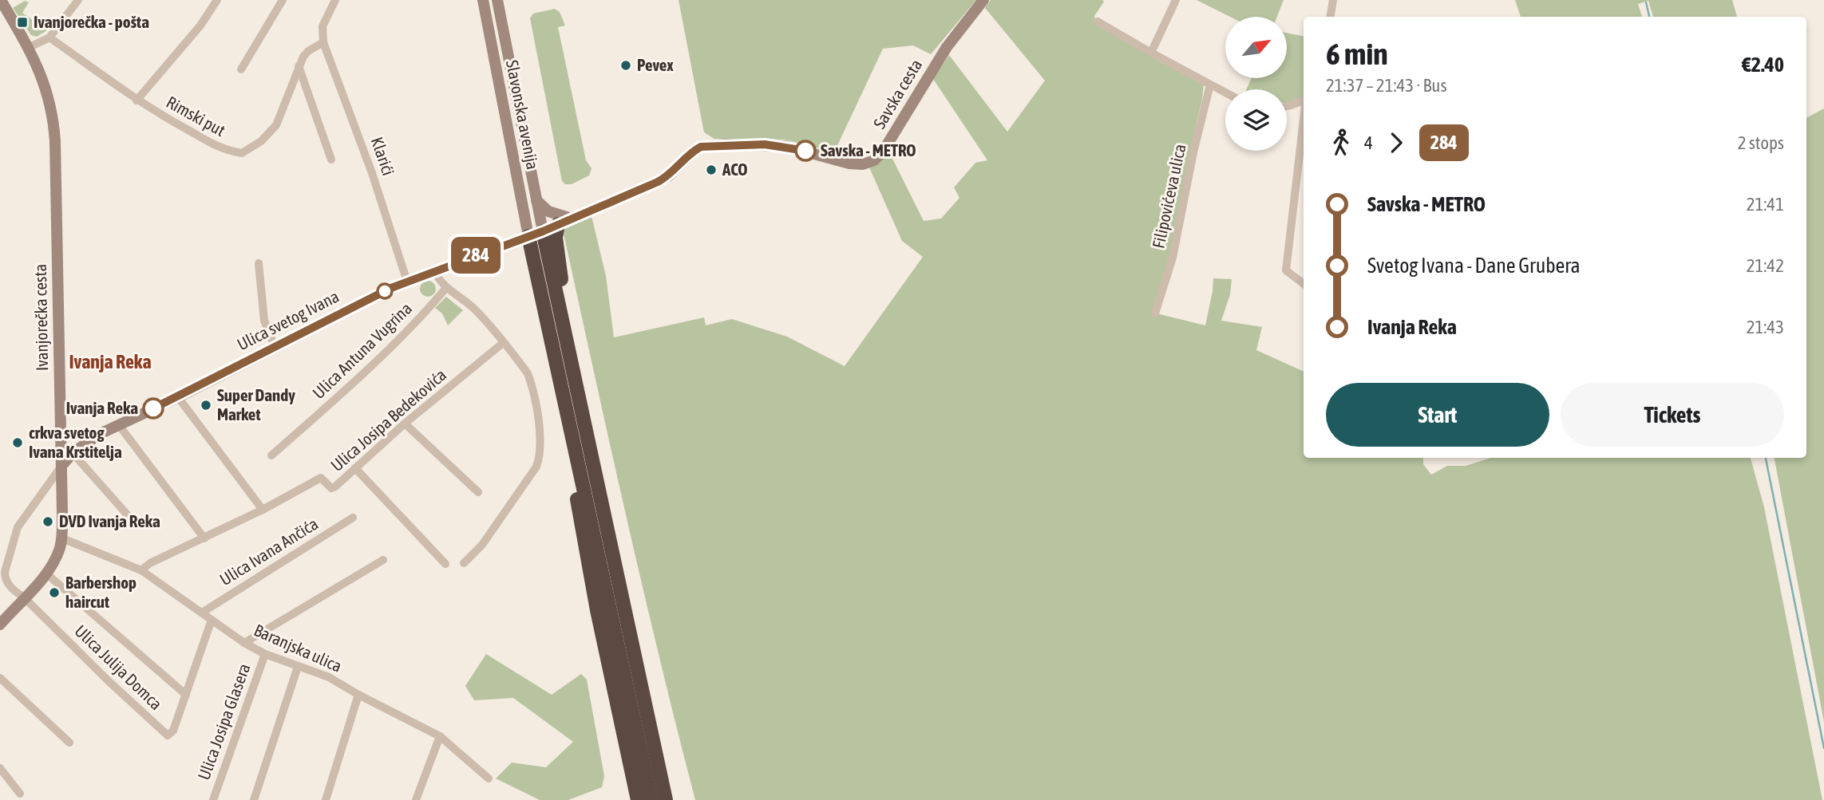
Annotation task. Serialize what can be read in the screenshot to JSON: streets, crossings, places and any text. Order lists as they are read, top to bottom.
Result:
{
  "streets": {
    "main road": [
      "Savska cesta",
      "Slavonska avenija",
      "Ivanjorečka cesta",
      "Ulica svetog Ivana"
    ],
    "street": [
      "Rimski put",
      "Klarići",
      "Filipovićeva ulica",
      "Ulica Antuna Vugrina",
      "Ulica Josipa Bedekovića",
      "Ulica Ivana Ančića",
      "Baranjska ulica",
      "Ulica Julija Domca",
      "Ulica Josipa Glasera"
    ]
  },
  "crossings": [
    ["Savska cesta", "Slavonska avenija"],
    ["Savska cesta", "Ulica svetog Ivana"],
    ["Slavonska avenija", "Ulica svetog Ivana"],
    ["Rimski put", "Klarići"],
    ["Klarići", "Ulica svetog Ivana"],
    ["Ivanjorečka cesta", "Ulica svetog Ivana"],
    ["Ivanjorečka cesta", "Baranjska ulica"],
    ["Ivanjorečka cesta", "Ulica Julija Domca"],
    ["Ulica svetog Ivana", "Ulica Julija Domca"],
    ["Ulica Josipa Bedekovića", "Baranjska ulica"],
    ["Ulica Ivana Ančića", "Baranjska ulica"],
    ["Baranjska ulica", "Ulica Josipa Glasera"]
  ],
  "districts": ["Ivanja Reka"],
  "places": {
    "transit": ["Ivanjorečka - pošta"],
    "other": [
      "Pevex",
      "Savska - METRO",
      "ACO",
      "Super Dandy Market",
      "Ivanja Reka",
      "crkva svetog Ivana Krstitelja",
      "DVD Ivanja Reka",
      "Barbershop haircut"
    ]
  },
  "lines": ["bus line 284"],
  "north": "top right",
  "page": {
    "on_map": "284",
    "heading": ["6 min", "21:37 – 21:43 · Bus", "€2.40"],
    "legs": ["4", "284", "2 stops"],
    "list": [
      {
        "name": "Savska - METRO",
        "value": "21:41"
      },
      {
        "name": "Svetog Ivana - Dane Grubera",
        "value": "21:42"
      },
      {
        "name": "Ivanja Reka",
        "value": "21:43"
      }
    ],
    "buttons": ["Start", "Tickets"]
  }
}
